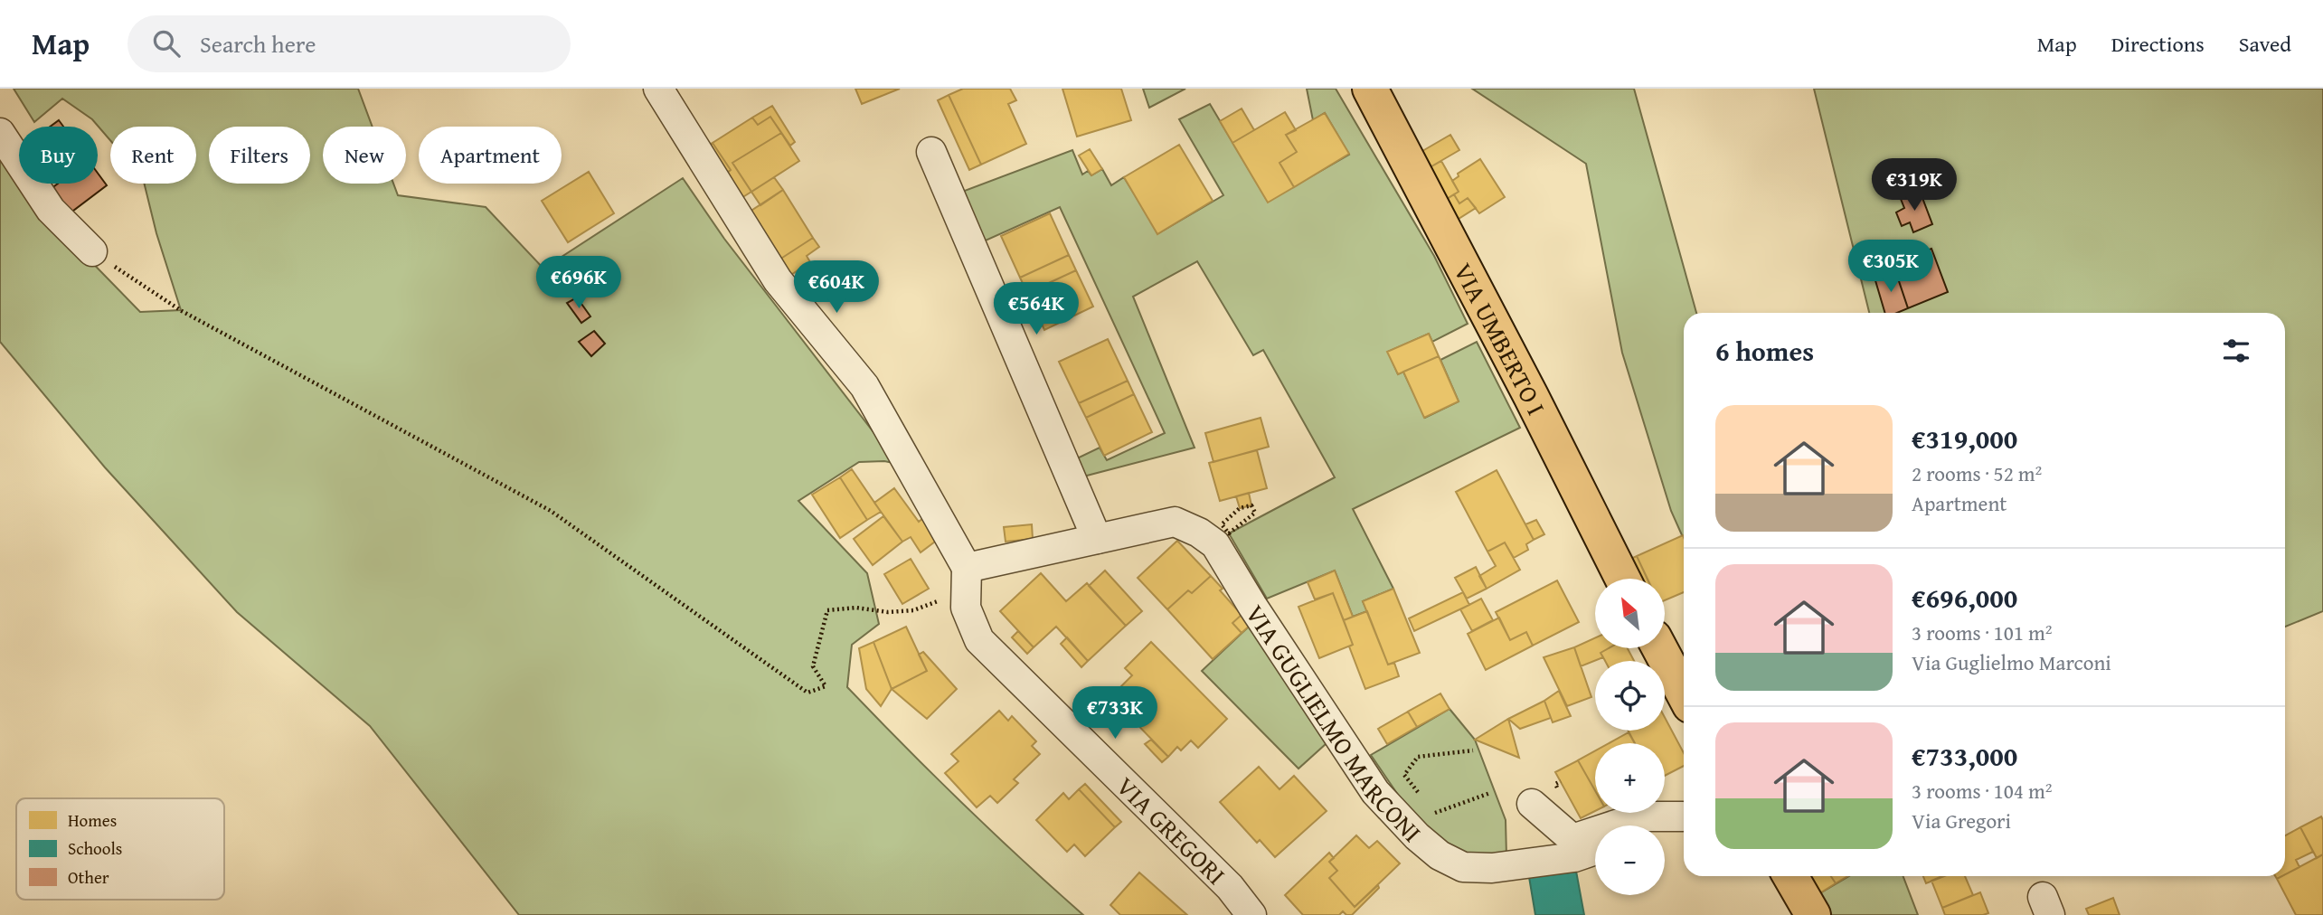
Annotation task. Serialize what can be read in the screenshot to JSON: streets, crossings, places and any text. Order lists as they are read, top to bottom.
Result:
{
  "streets": {
    "main road": ["VIA UMBERTO I"],
    "street": ["VIA GUGLIELMO MARCONI", "VIA GREGORI"]
  },
  "crossings": [
    ["VIA GUGLIELMO MARCONI", "VIA GREGORI"]
  ],
  "legend": ["Homes", "Schools", "Other"],
  "north": "top left",
  "page": {
    "header": "Map",
    "search": "Search here",
    "nav": ["Map", "Directions", "Saved"],
    "chip": [
      "Buy",
      "Rent",
      "Filters",
      "New",
      "Apartment"
    ],
    "price": [
      "€319K",
      "€305K",
      "€696K",
      "€604K",
      "€564K",
      "€733K"
    ],
    "heading": "6 homes",
    "list": [
      {
        "name": "€319,000",
        "note": "2 rooms · 52 m² · Apartment"
      },
      {
        "name": "€696,000",
        "note": "3 rooms · 101 m² · Via Guglielmo Marconi"
      },
      {
        "name": "€733,000",
        "note": "3 rooms · 104 m² · Via Gregori"
      }
    ],
    "map_buttons": ["+", "−"]
  }
}
